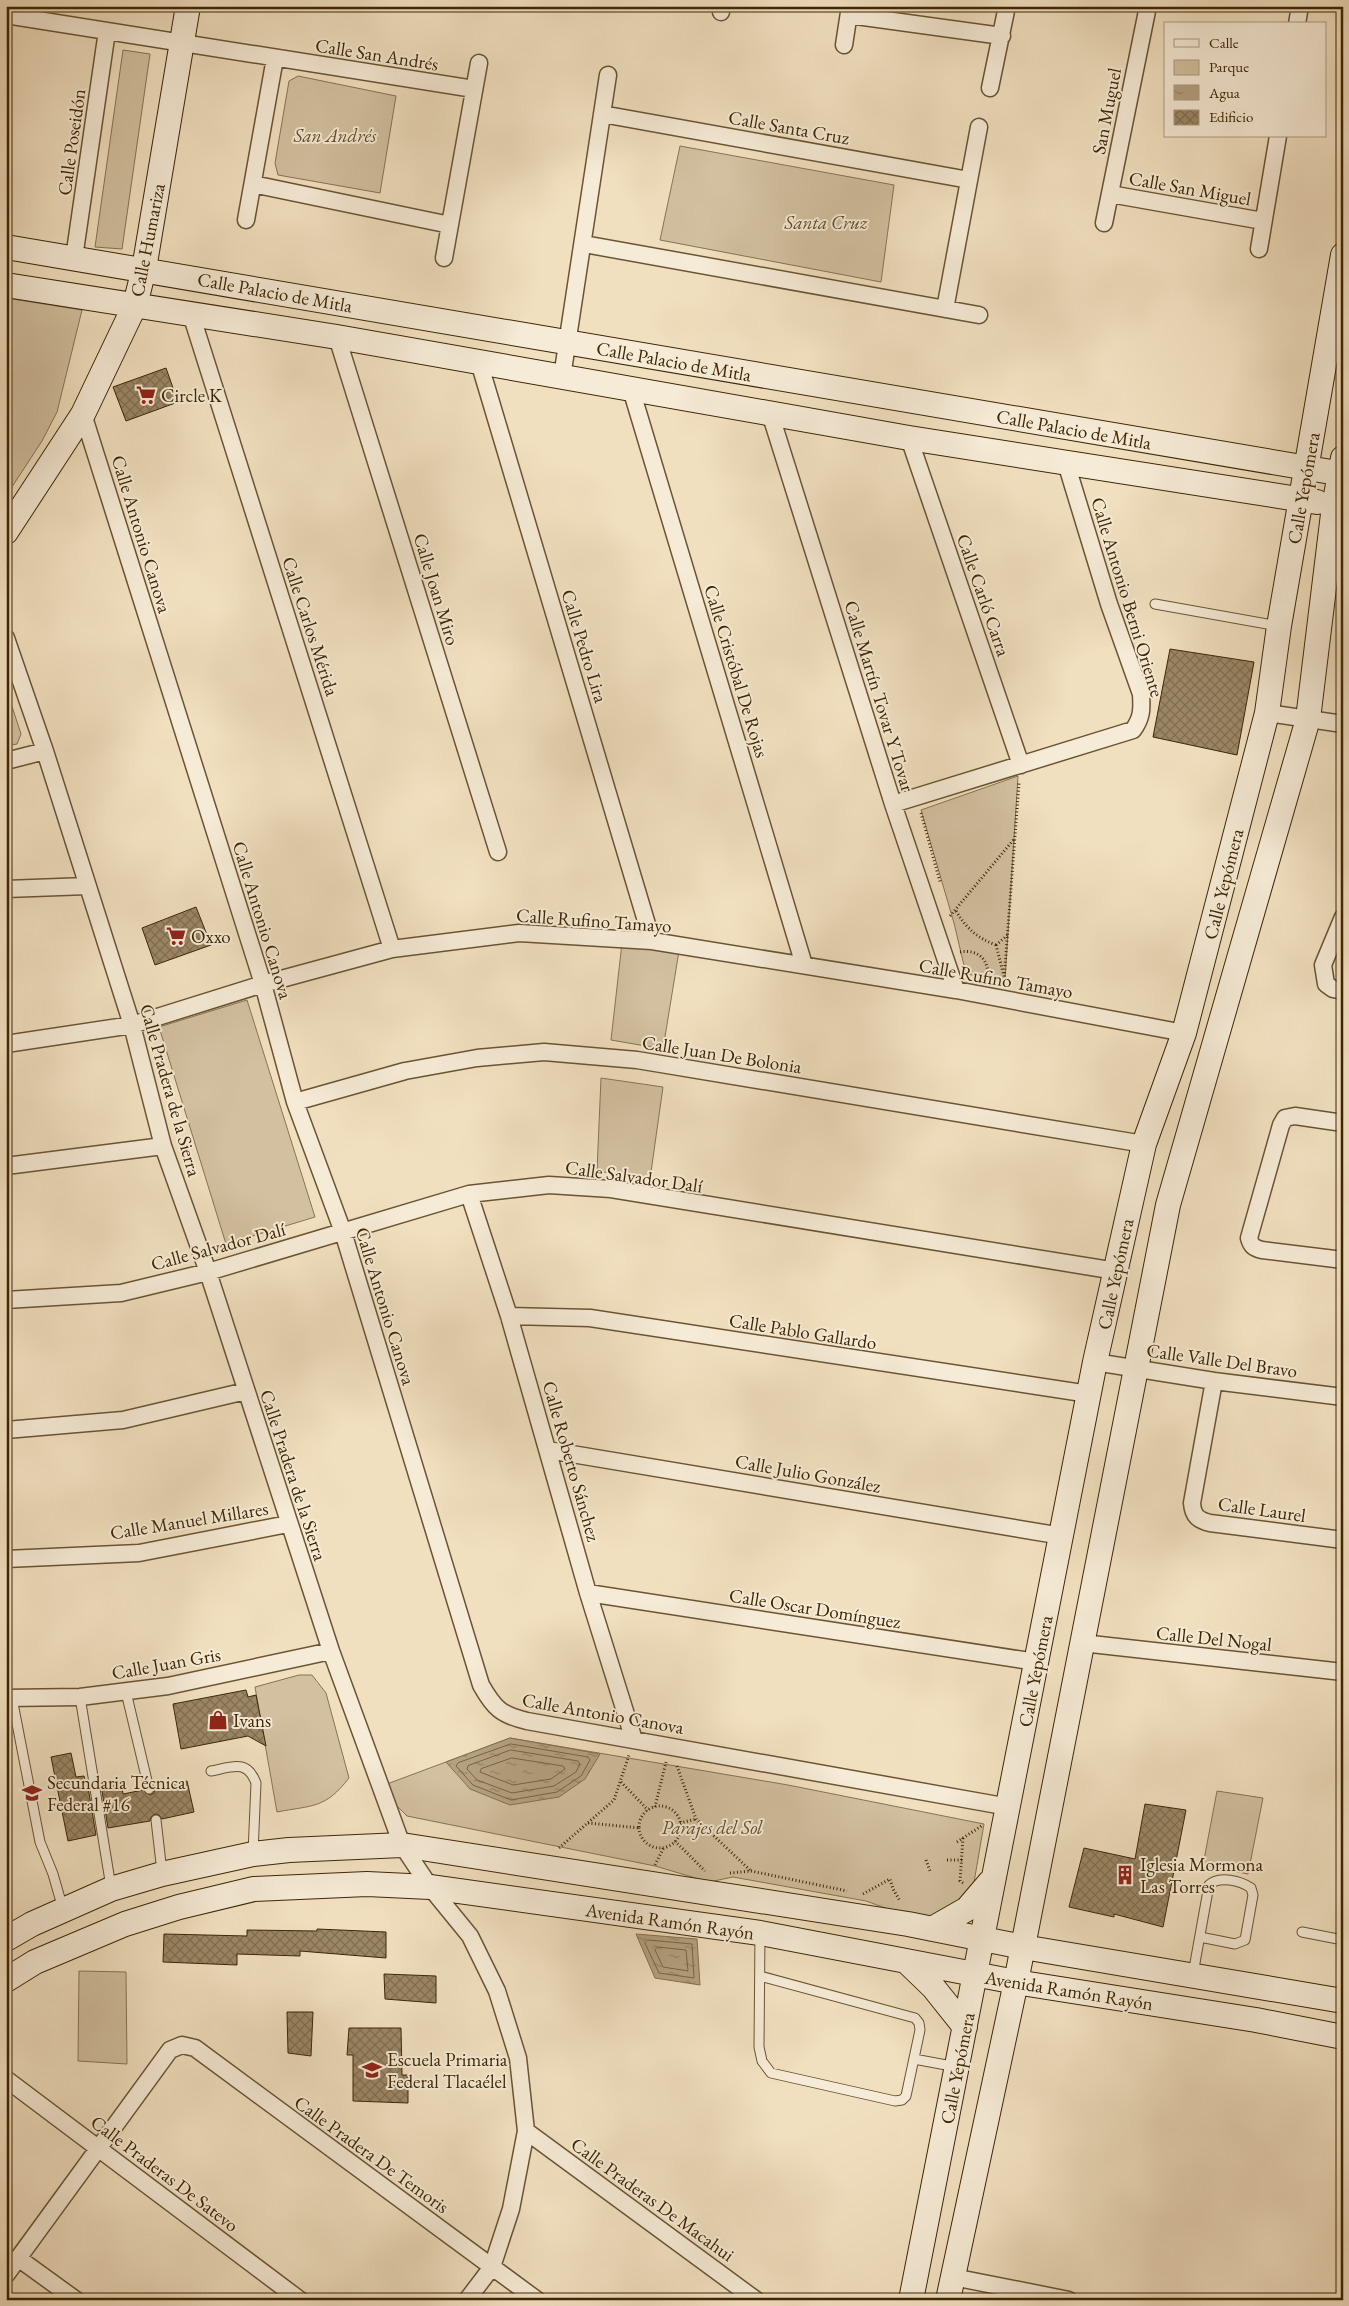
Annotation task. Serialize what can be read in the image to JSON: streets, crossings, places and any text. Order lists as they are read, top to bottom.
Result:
{
  "streets": {
    "main road": [
      "Calle Humariza",
      "Calle Palacio de Mitla",
      "Calle Yepómera",
      "Avenida Ramón Rayón"
    ],
    "street": [
      "Calle San Andrés",
      "San Muguel",
      "Calle Santa Cruz",
      "Calle Poseidón",
      "Calle San Miguel",
      "Calle Antonio Canova",
      "Calle Joan Miro",
      "Calle Carló Carra",
      "Calle Antonio Berni Oriente",
      "Calle Carlos Mérida",
      "Calle Pedro Lira",
      "Calle Cristóbal De Rojas",
      "Calle Martín Tovar Y Tovar",
      "Calle Rufino Tamayo",
      "Calle Juan De Bolonia",
      "Calle Pradera de la Sierra",
      "Calle Salvador Dalí",
      "Calle Pablo Gallardo",
      "Calle Valle Del Bravo",
      "Calle Roberto Sánchez",
      "Calle Julio González",
      "Calle Laurel",
      "Calle Manuel Millares",
      "Calle Oscar Domínguez",
      "Calle Del Nogal",
      "Calle Juan Gris",
      "Calle Pradera De Temoris",
      "Calle Praderas De Satevo",
      "Calle Praderas De Macahui"
    ]
  },
  "crossings": [
    ["Calle San Andrés", "Calle Poseidón"],
    ["Calle San Andrés", "Calle Humariza"],
    ["San Muguel", "Calle San Miguel"],
    ["Calle Poseidón", "Calle Palacio de Mitla"],
    ["Calle Humariza", "Calle Palacio de Mitla"],
    ["Calle Humariza", "Calle Antonio Canova"],
    ["Calle Palacio de Mitla", "Calle Yepómera"],
    ["Calle Palacio de Mitla", "Calle Joan Miro"],
    ["Calle Palacio de Mitla", "Calle Carló Carra"],
    ["Calle Palacio de Mitla", "Calle Antonio Berni Oriente"],
    ["Calle Palacio de Mitla", "Calle Carlos Mérida"],
    ["Calle Palacio de Mitla", "Calle Pedro Lira"],
    ["Calle Palacio de Mitla", "Calle Cristóbal De Rojas"],
    ["Calle Palacio de Mitla", "Calle Martín Tovar Y Tovar"],
    ["Calle Yepómera", "Calle Antonio Canova"],
    ["Calle Yepómera", "Calle Rufino Tamayo"],
    ["Calle Yepómera", "Calle Juan De Bolonia"],
    ["Calle Yepómera", "Calle Salvador Dalí"],
    ["Calle Yepómera", "Calle Pablo Gallardo"],
    ["Calle Yepómera", "Calle Valle Del Bravo"],
    ["Calle Yepómera", "Calle Julio González"],
    ["Calle Yepómera", "Calle Oscar Domínguez"],
    ["Calle Yepómera", "Calle Del Nogal"],
    ["Calle Yepómera", "Avenida Ramón Rayón"],
    ["Calle Antonio Canova", "Calle Rufino Tamayo"],
    ["Calle Antonio Canova", "Calle Juan De Bolonia"],
    ["Calle Antonio Canova", "Calle Salvador Dalí"],
    ["Calle Antonio Canova", "Calle Roberto Sánchez"],
    ["Calle Carló Carra", "Calle Antonio Berni Oriente"],
    ["Calle Antonio Berni Oriente", "Calle Martín Tovar Y Tovar"],
    ["Calle Carlos Mérida", "Calle Rufino Tamayo"],
    ["Calle Pedro Lira", "Calle Rufino Tamayo"],
    ["Calle Cristóbal De Rojas", "Calle Rufino Tamayo"],
    ["Calle Martín Tovar Y Tovar", "Calle Rufino Tamayo"],
    ["Calle Rufino Tamayo", "Calle Pradera de la Sierra"],
    ["Calle Pradera de la Sierra", "Calle Salvador Dalí"],
    ["Calle Pradera de la Sierra", "Calle Manuel Millares"],
    ["Calle Pradera de la Sierra", "Calle Juan Gris"],
    ["Calle Pradera de la Sierra", "Avenida Ramón Rayón"],
    ["Calle Pradera de la Sierra", "Calle Pradera De Temoris"],
    ["Calle Pradera de la Sierra", "Calle Praderas De Macahui"],
    ["Calle Salvador Dalí", "Calle Roberto Sánchez"],
    ["Calle Pablo Gallardo", "Calle Roberto Sánchez"],
    ["Calle Valle Del Bravo", "Calle Laurel"],
    ["Calle Roberto Sánchez", "Calle Julio González"],
    ["Calle Roberto Sánchez", "Calle Oscar Domínguez"],
    ["Calle Pradera De Temoris", "Calle Praderas De Satevo"]
  ],
  "parks": ["San Andrés", "Santa Cruz", "Parajes del Sol"],
  "places": {
    "supermarket": ["Circle K", "Oxxo"],
    "shop": ["Ivans"],
    "school or university": ["Secundaria Técnica Federal #16", "Escuela Primaria Federal Tlacaélel"],
    "building": ["Iglesia Mormona Las Torres"]
  },
  "legend": [
    "Calle",
    "Parque",
    "Agua",
    "Edificio"
  ]
}
